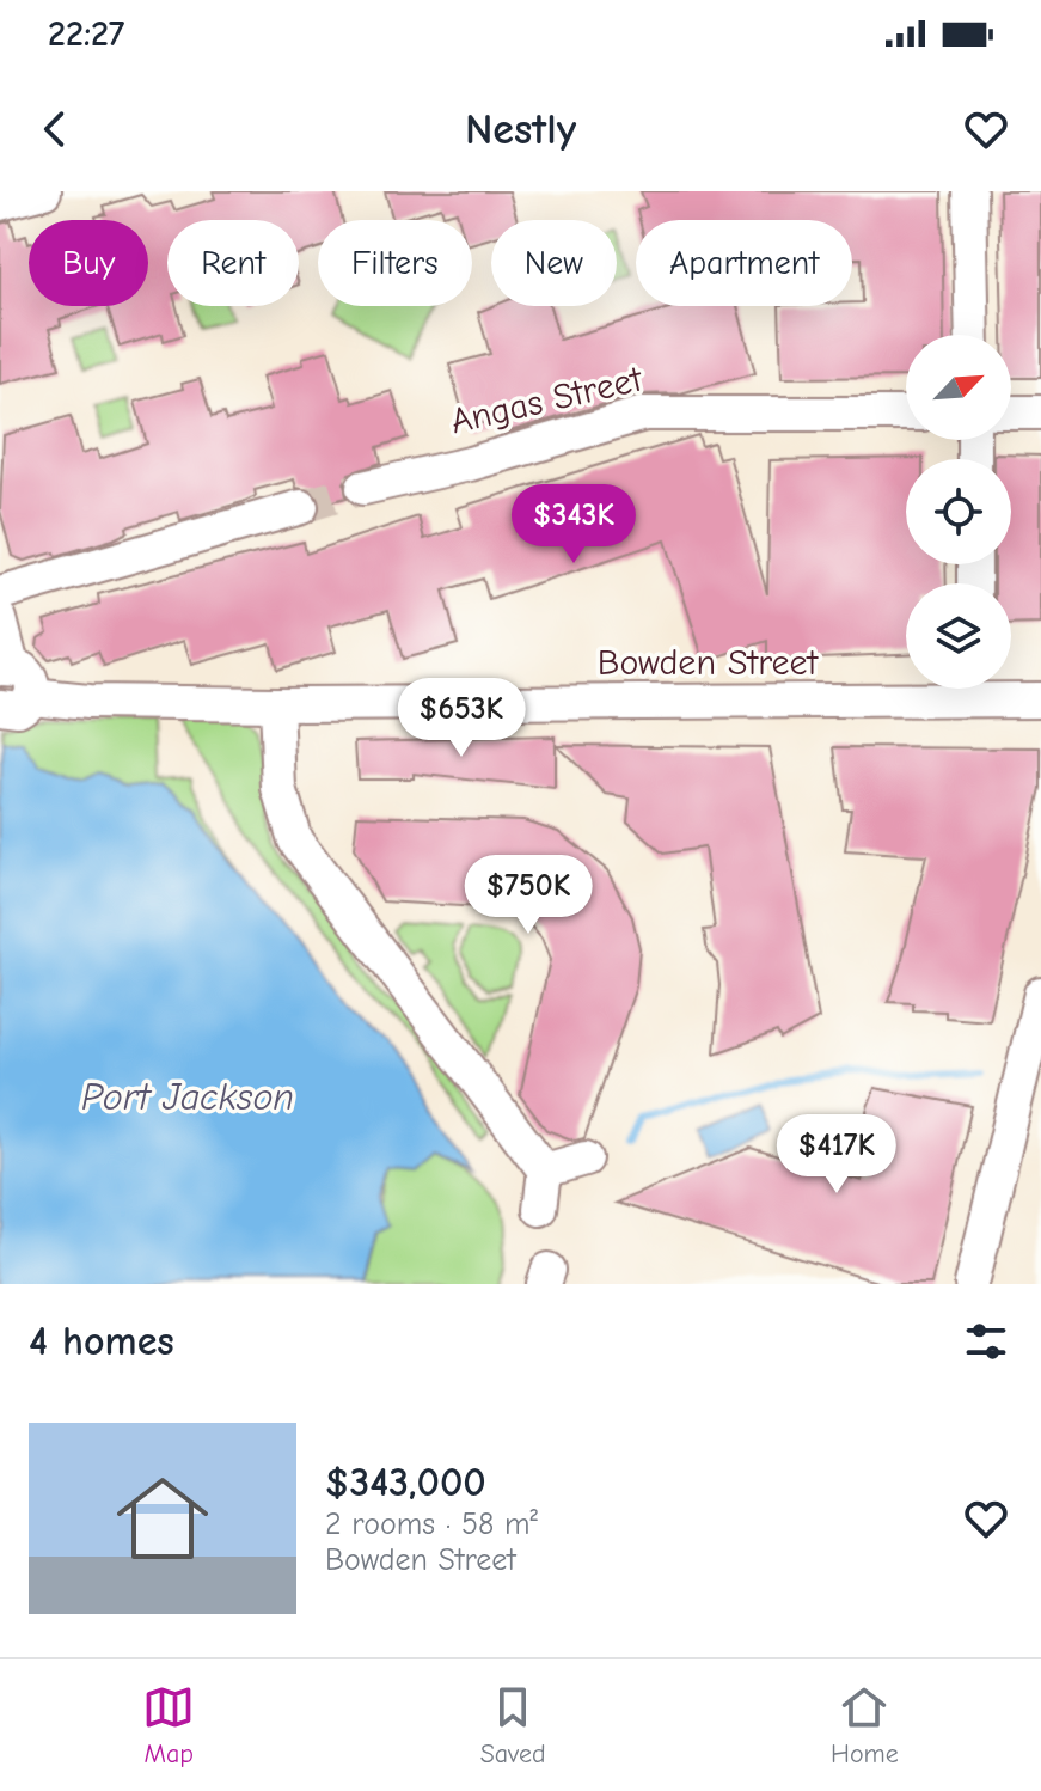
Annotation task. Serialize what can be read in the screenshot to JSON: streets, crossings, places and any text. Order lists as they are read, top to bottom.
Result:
{
  "streets": {
    "street": ["Angas Street", "Bowden Street"]
  },
  "water": ["Port Jackson"],
  "north": "top right",
  "page": {
    "status": "22:27",
    "header": "Nestly",
    "chip": [
      "Buy",
      "Rent",
      "Filters",
      "New",
      "Apartment"
    ],
    "price": [
      "$343K",
      "$653K",
      "$750K",
      "$417K"
    ],
    "heading": "4 homes",
    "list": [
      {
        "name": "$343,000",
        "note": "2 rooms · 58 m² · Bowden Street"
      }
    ],
    "tabs": ["Map", "Saved", "Home"]
  }
}
